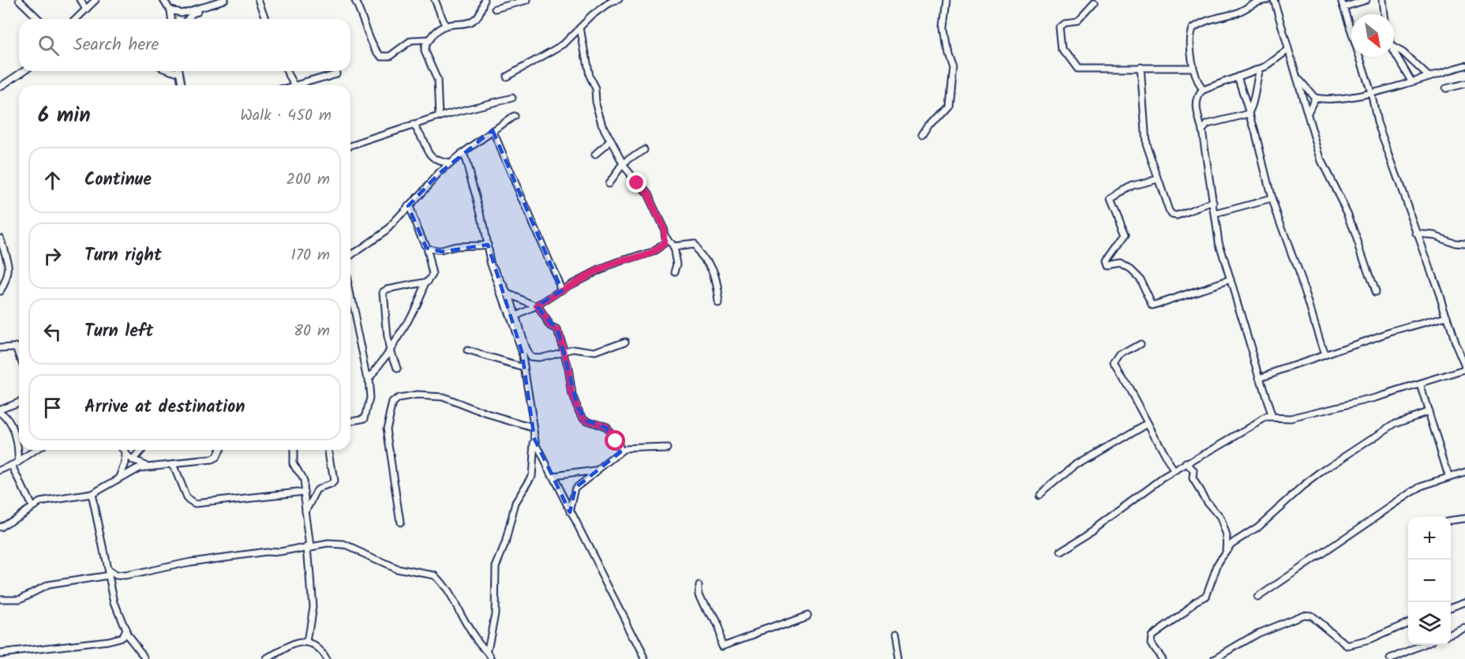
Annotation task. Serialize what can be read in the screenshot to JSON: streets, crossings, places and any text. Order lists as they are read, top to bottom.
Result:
{
  "north": "bottom right",
  "page": {
    "search": "Search here",
    "heading": ["6 min", "Walk · 450 m"],
    "list": [
      ["Continue", "200 m"],
      ["Turn right", "170 m"],
      ["Turn left", "80 m"],
      "Arrive at destination"
    ],
    "map_buttons": ["+", "−"]
  }
}
